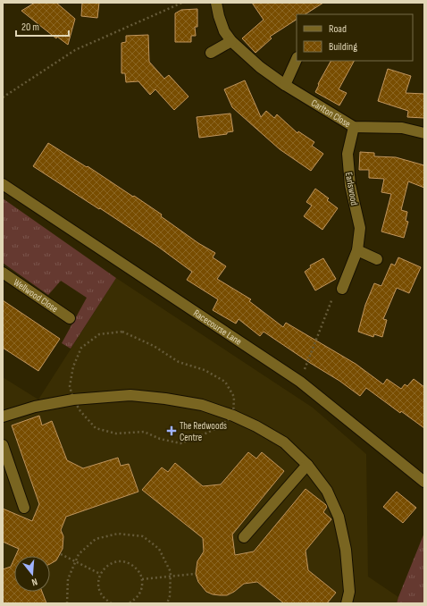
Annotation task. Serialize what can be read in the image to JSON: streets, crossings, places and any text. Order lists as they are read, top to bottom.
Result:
{
  "streets": {
    "street": [
      "Carlton Close",
      "Earlswood",
      "Wellwood Close",
      "Racecourse Lane"
    ]
  },
  "crossings": [
    ["Carlton Close", "Earlswood"]
  ],
  "places": {
    "health": ["The Redwoods Centre"]
  },
  "legend": ["Road", "Building"],
  "scale_bar": "20 m",
  "north": "bottom"
}
